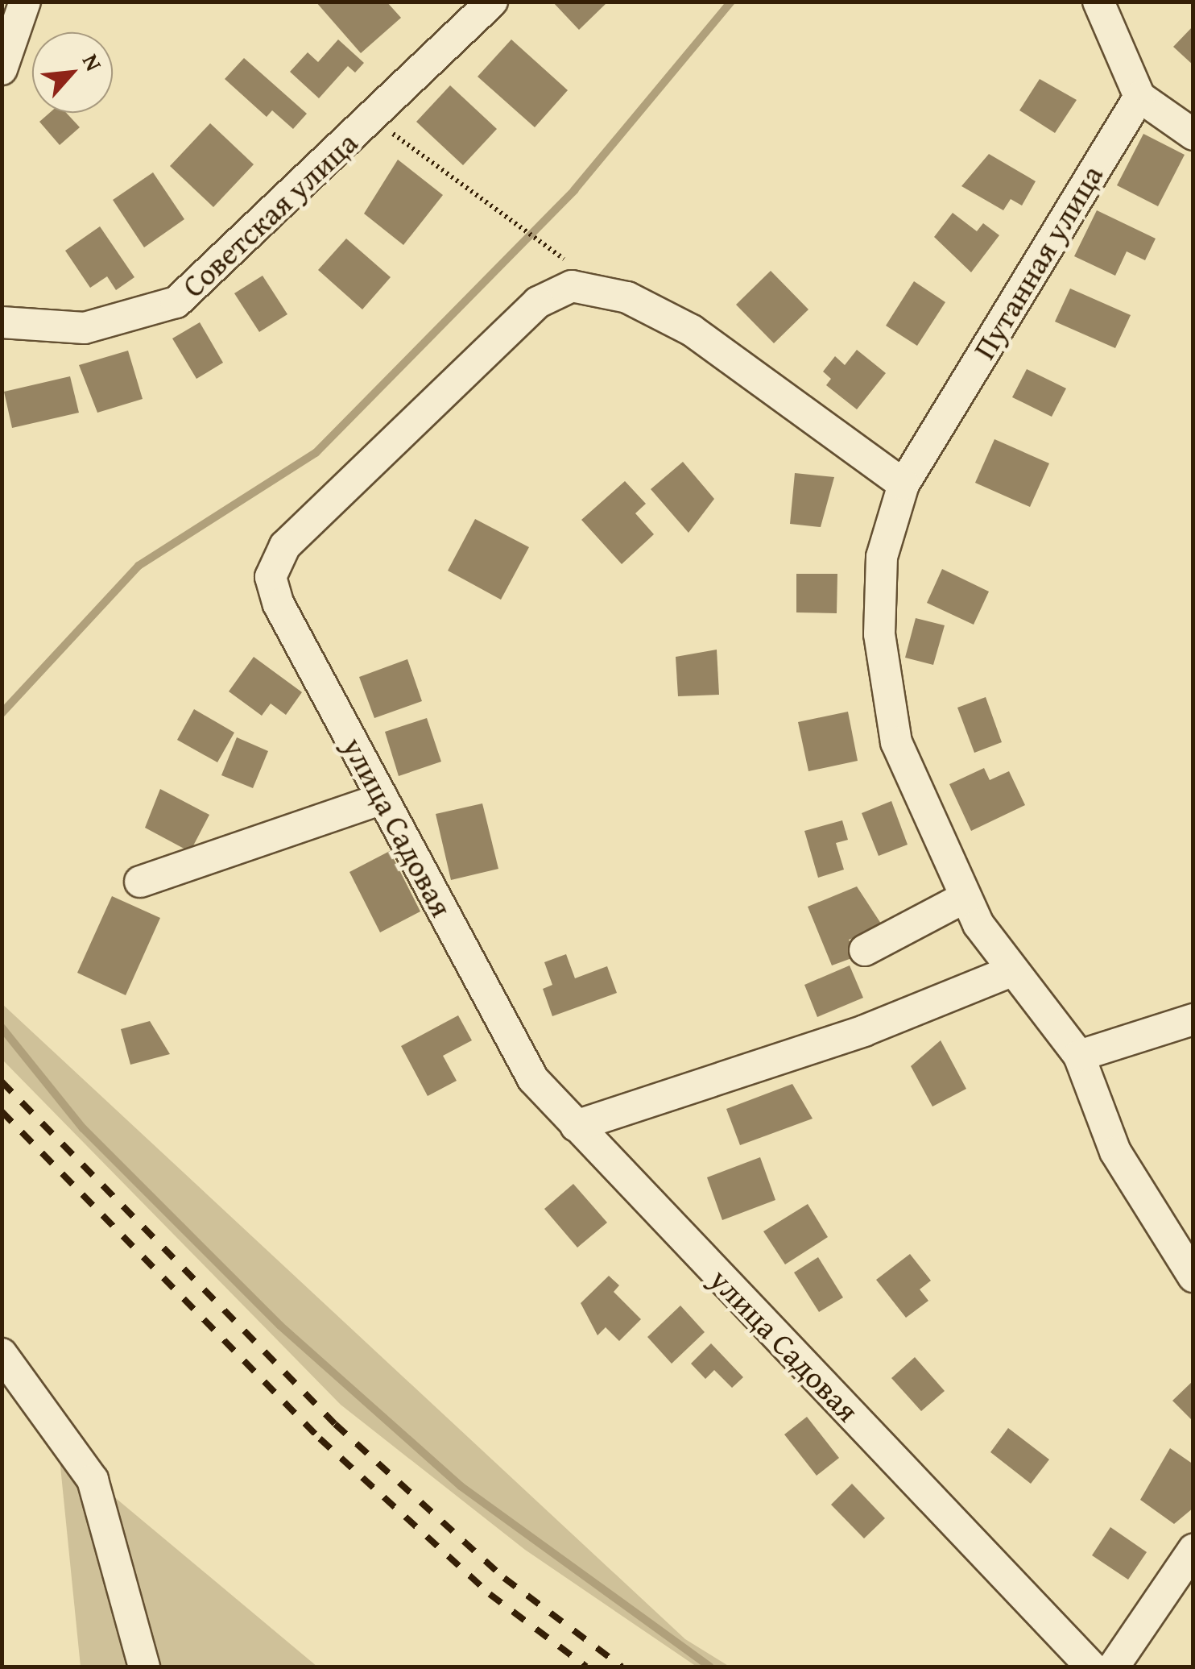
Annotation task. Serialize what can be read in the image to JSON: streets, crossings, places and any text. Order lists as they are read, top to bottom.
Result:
{
  "streets": {
    "street": ["Советская улица", "Путанная улица", "улица Садовая"]
  },
  "crossings": [
    ["Путанная улица", "улица Садовая"]
  ],
  "north": "top right"
}
